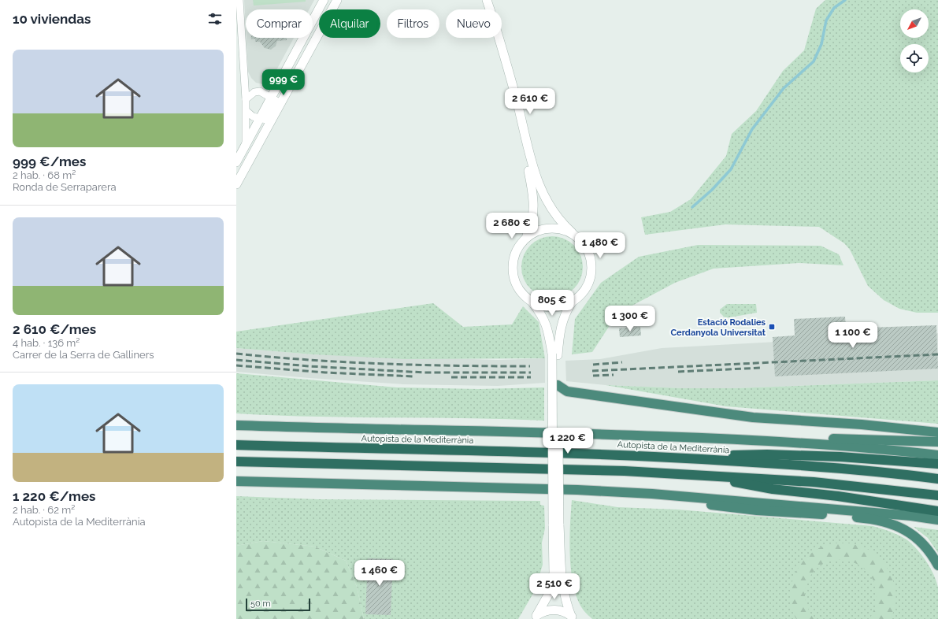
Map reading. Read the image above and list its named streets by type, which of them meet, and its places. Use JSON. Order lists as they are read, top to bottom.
{
  "streets": {
    "highway": ["Autopista de la Mediterrània"]
  },
  "places": {
    "transit": ["Estació Rodalies Cerdanyola Universitat"]
  },
  "scale_bar": "50 m",
  "north": "bottom left",
  "page": {
    "heading": "10 viviendas",
    "chip": [
      "Comprar",
      "Alquilar",
      "Filtros",
      "Nuevo"
    ],
    "list": [
      {
        "name": "999 €/mes",
        "note": "2 hab. · 68 m² · Ronda de Serraparera"
      },
      {
        "name": "2 610 €/mes",
        "note": "4 hab. · 136 m² · Carrer de la Serra de Galliners"
      },
      {
        "name": "1 220 €/mes",
        "note": "2 hab. · 62 m² · Autopista de la Mediterrània"
      }
    ],
    "price": [
      "999 €",
      "2 610 €",
      "2 680 €",
      "1 480 €",
      "805 €",
      "1 300 €",
      "1 100 €",
      "1 220 €",
      "1 460 €",
      "2 510 €"
    ],
    "scale": "50 m"
  }
}
